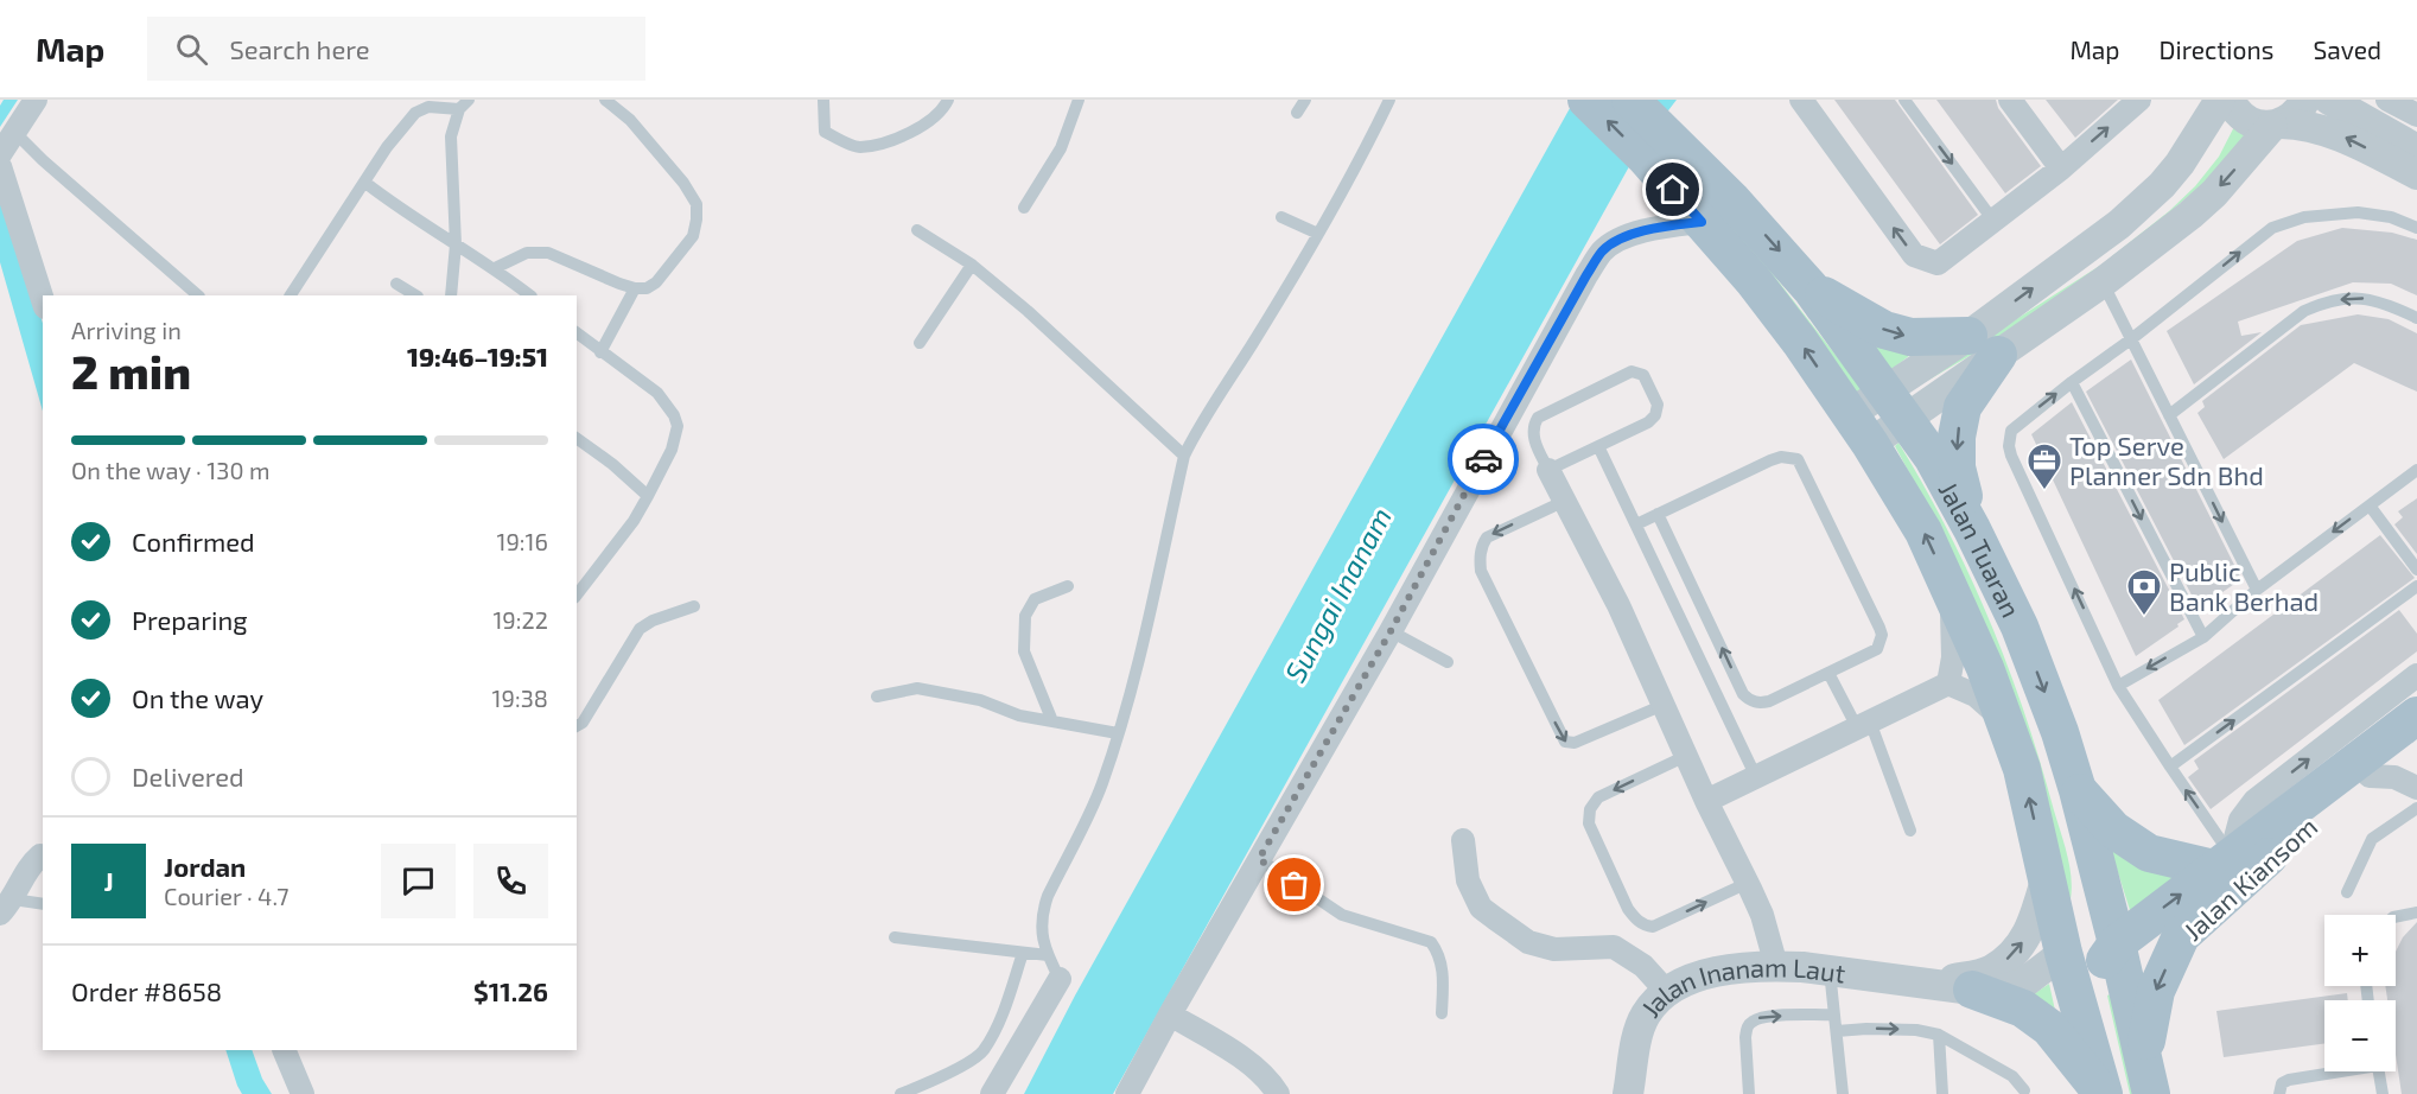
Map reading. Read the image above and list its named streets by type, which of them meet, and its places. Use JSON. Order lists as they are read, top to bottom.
{
  "streets": {
    "main road": ["Jalan Tuaran", "Jalan Kiansom"],
    "street": ["Jalan Inanam Laut"]
  },
  "crossings": [
    ["Jalan Tuaran", "Jalan Kiansom"],
    ["Jalan Tuaran", "Jalan Inanam Laut"]
  ],
  "water": ["Sungai Inanam"],
  "places": {
    "office": ["Top Serve Planner Sdn Bhd"],
    "bank": ["Public Bank Berhad"]
  },
  "page": {
    "header": "Map",
    "search": "Search here",
    "nav": ["Map", "Directions", "Saved"],
    "heading": ["2 min", "Arriving in", "19:46–19:51"],
    "panel": [
      "Jordan",
      "Courier · 4.7",
      "Order #8658",
      "$11.26"
    ],
    "bar": "On the way · 130 m",
    "list": [
      ["Confirmed", "19:16"],
      ["Preparing", "19:22"],
      ["On the way", "19:38"],
      "Delivered"
    ],
    "round": "J",
    "map_buttons": ["+", "−"]
  }
}
